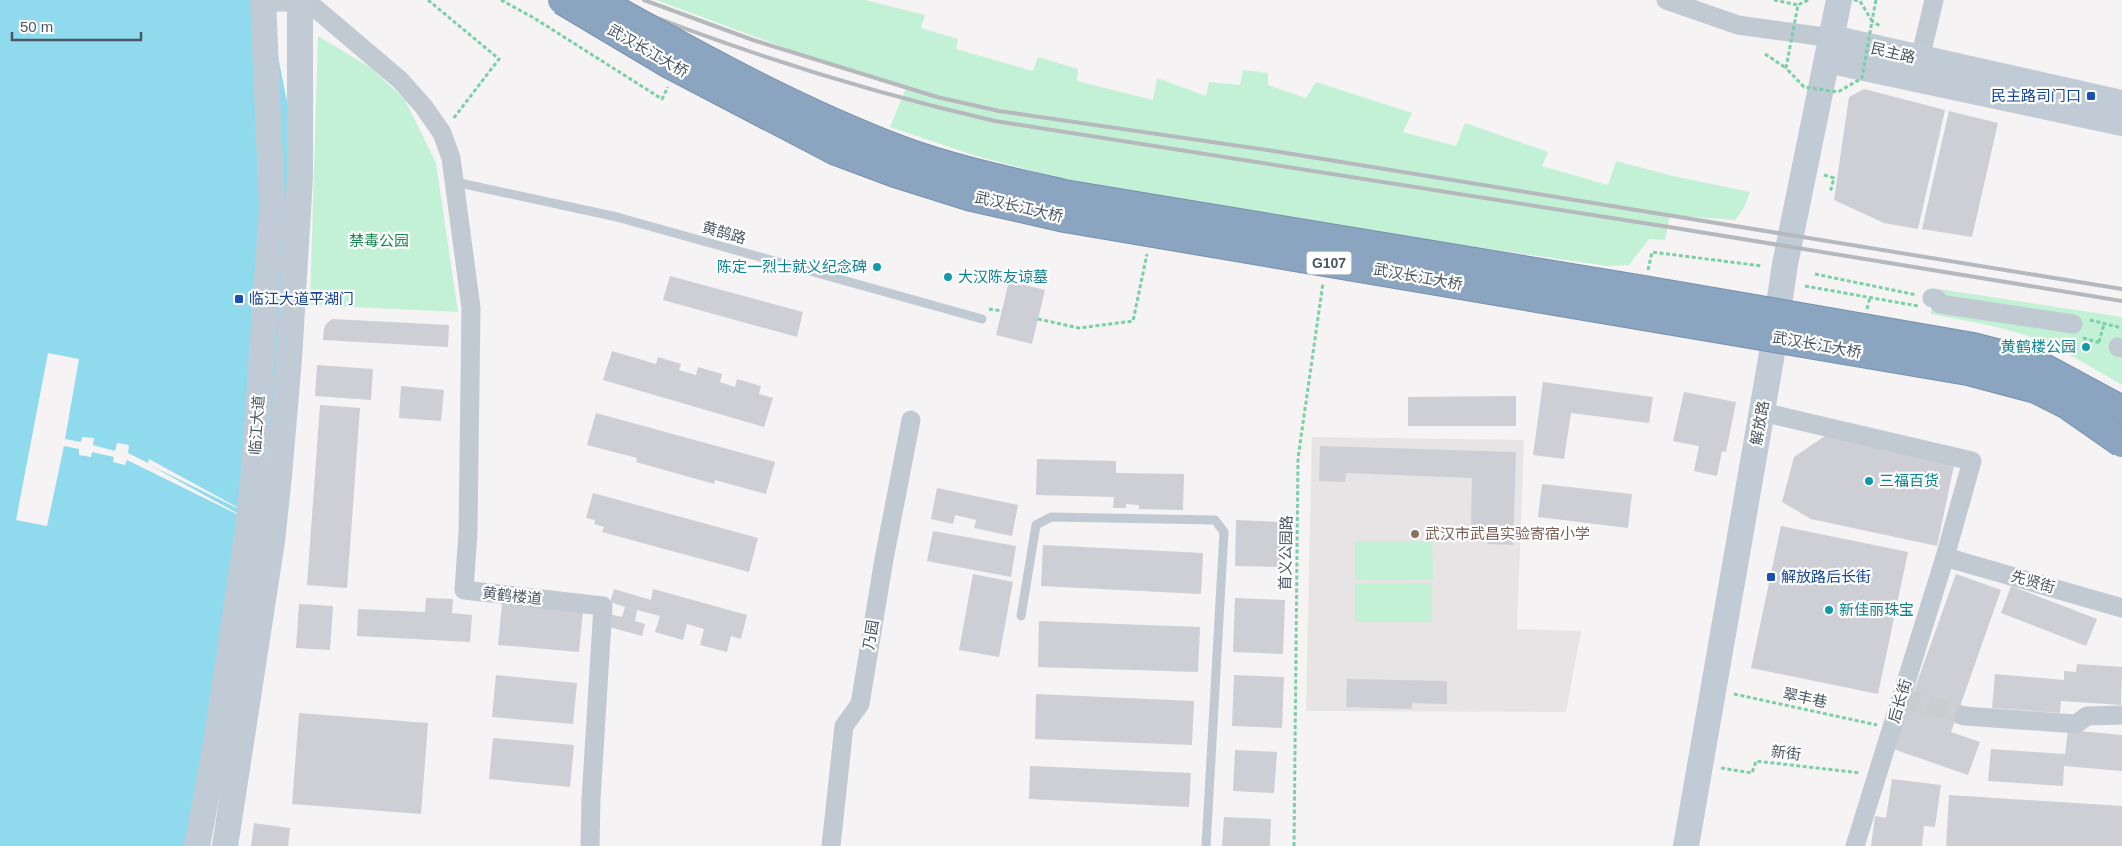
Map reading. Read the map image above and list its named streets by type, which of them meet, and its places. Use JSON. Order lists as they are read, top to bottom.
{
  "streets": {
    "highway": ["武汉长江大桥", "G107"],
    "main road": ["民主路", "解放路", "临江大道"],
    "street": [
      "先贤街",
      "黄鹤楼道",
      "乃园",
      "后长街"
    ],
    "lane": ["黄鹄路"],
    "path": ["首义公园路", "翠丰巷", "新街"]
  },
  "crossings": [
    ["武汉长江大桥", "首义公园路"],
    ["民主路", "解放路"],
    ["黄鹄路", "黄鹤楼道"],
    ["解放路", "翠丰巷"],
    ["解放路", "后长街"],
    ["解放路", "新街"],
    ["先贤街", "后长街"],
    ["翠丰巷", "后长街"],
    ["后长街", "新街"]
  ],
  "parks": ["禁毒公园"],
  "places": {
    "transit": ["民主路司门口", "临江大道平湖门", "解放路后长街"],
    "other": [
      "陈定一烈士就义纪念碑",
      "大汉陈友谅墓",
      "黄鹤楼公园",
      "三福百货",
      "武汉市武昌实验寄宿小学",
      "新佳丽珠宝"
    ]
  },
  "scale_bar": "50 m"
}
